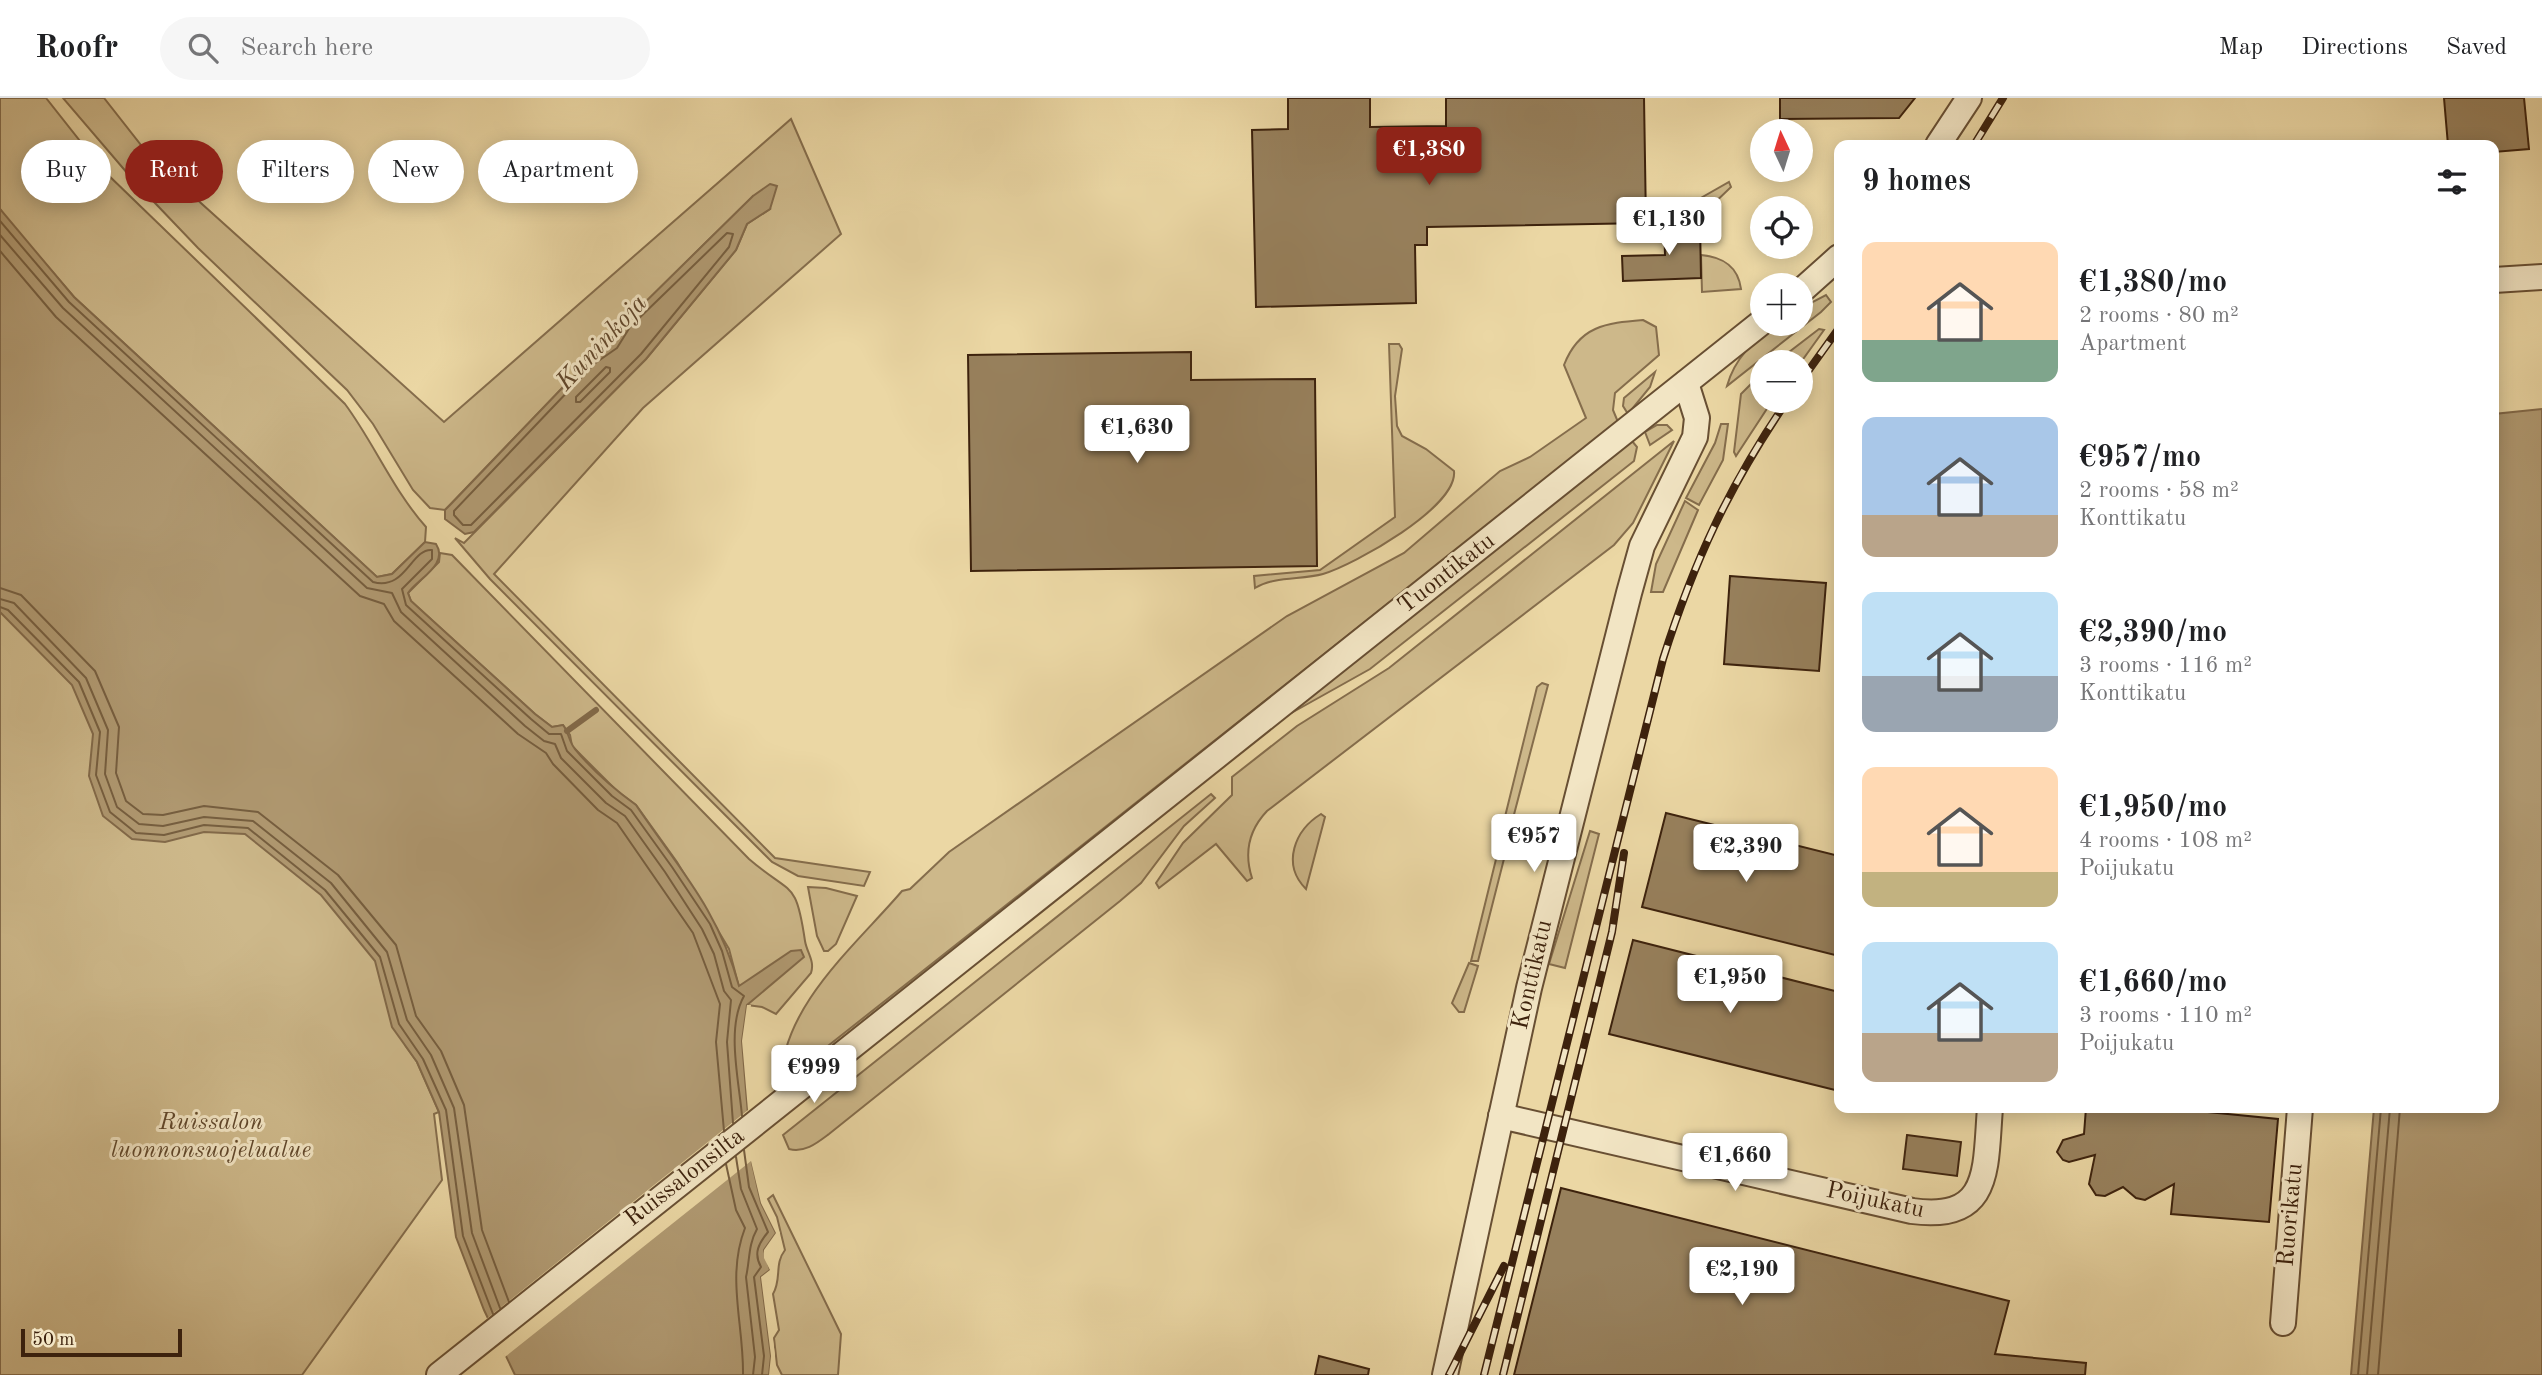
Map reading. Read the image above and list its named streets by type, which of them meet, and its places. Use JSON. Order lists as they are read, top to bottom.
{
  "streets": {
    "street": [
      "Tuontikatu",
      "Konttikatu",
      "Ruissalonsilta",
      "Poijukatu",
      "Ruorikatu"
    ]
  },
  "crossings": [
    ["Tuontikatu", "Konttikatu"],
    ["Tuontikatu", "Ruissalonsilta"],
    ["Konttikatu", "Poijukatu"]
  ],
  "water": ["Kuninkoja"],
  "parks": ["Ruissalon luonnonsuojelualue"],
  "scale_bar": "50 m",
  "north": "top",
  "page": {
    "header": "Roofr",
    "search": "Search here",
    "nav": ["Map", "Directions", "Saved"],
    "map_buttons": ["+", "−"],
    "price": [
      "€1,380",
      "€1,130",
      "€1,630",
      "€957",
      "€2,390",
      "€1,950",
      "€999",
      "€1,660",
      "€2,190"
    ],
    "chip": [
      "Buy",
      "Rent",
      "Filters",
      "New",
      "Apartment"
    ],
    "heading": "9 homes",
    "list": [
      {
        "name": "€1,380/mo",
        "note": "2 rooms · 80 m² · Apartment"
      },
      {
        "name": "€957/mo",
        "note": "2 rooms · 58 m² · Konttikatu"
      },
      {
        "name": "€2,390/mo",
        "note": "3 rooms · 116 m² · Konttikatu"
      },
      {
        "name": "€1,950/mo",
        "note": "4 rooms · 108 m² · Poijukatu"
      },
      {
        "name": "€1,660/mo",
        "note": "3 rooms · 110 m² · Poijukatu"
      }
    ],
    "scale": "50 m"
  }
}
